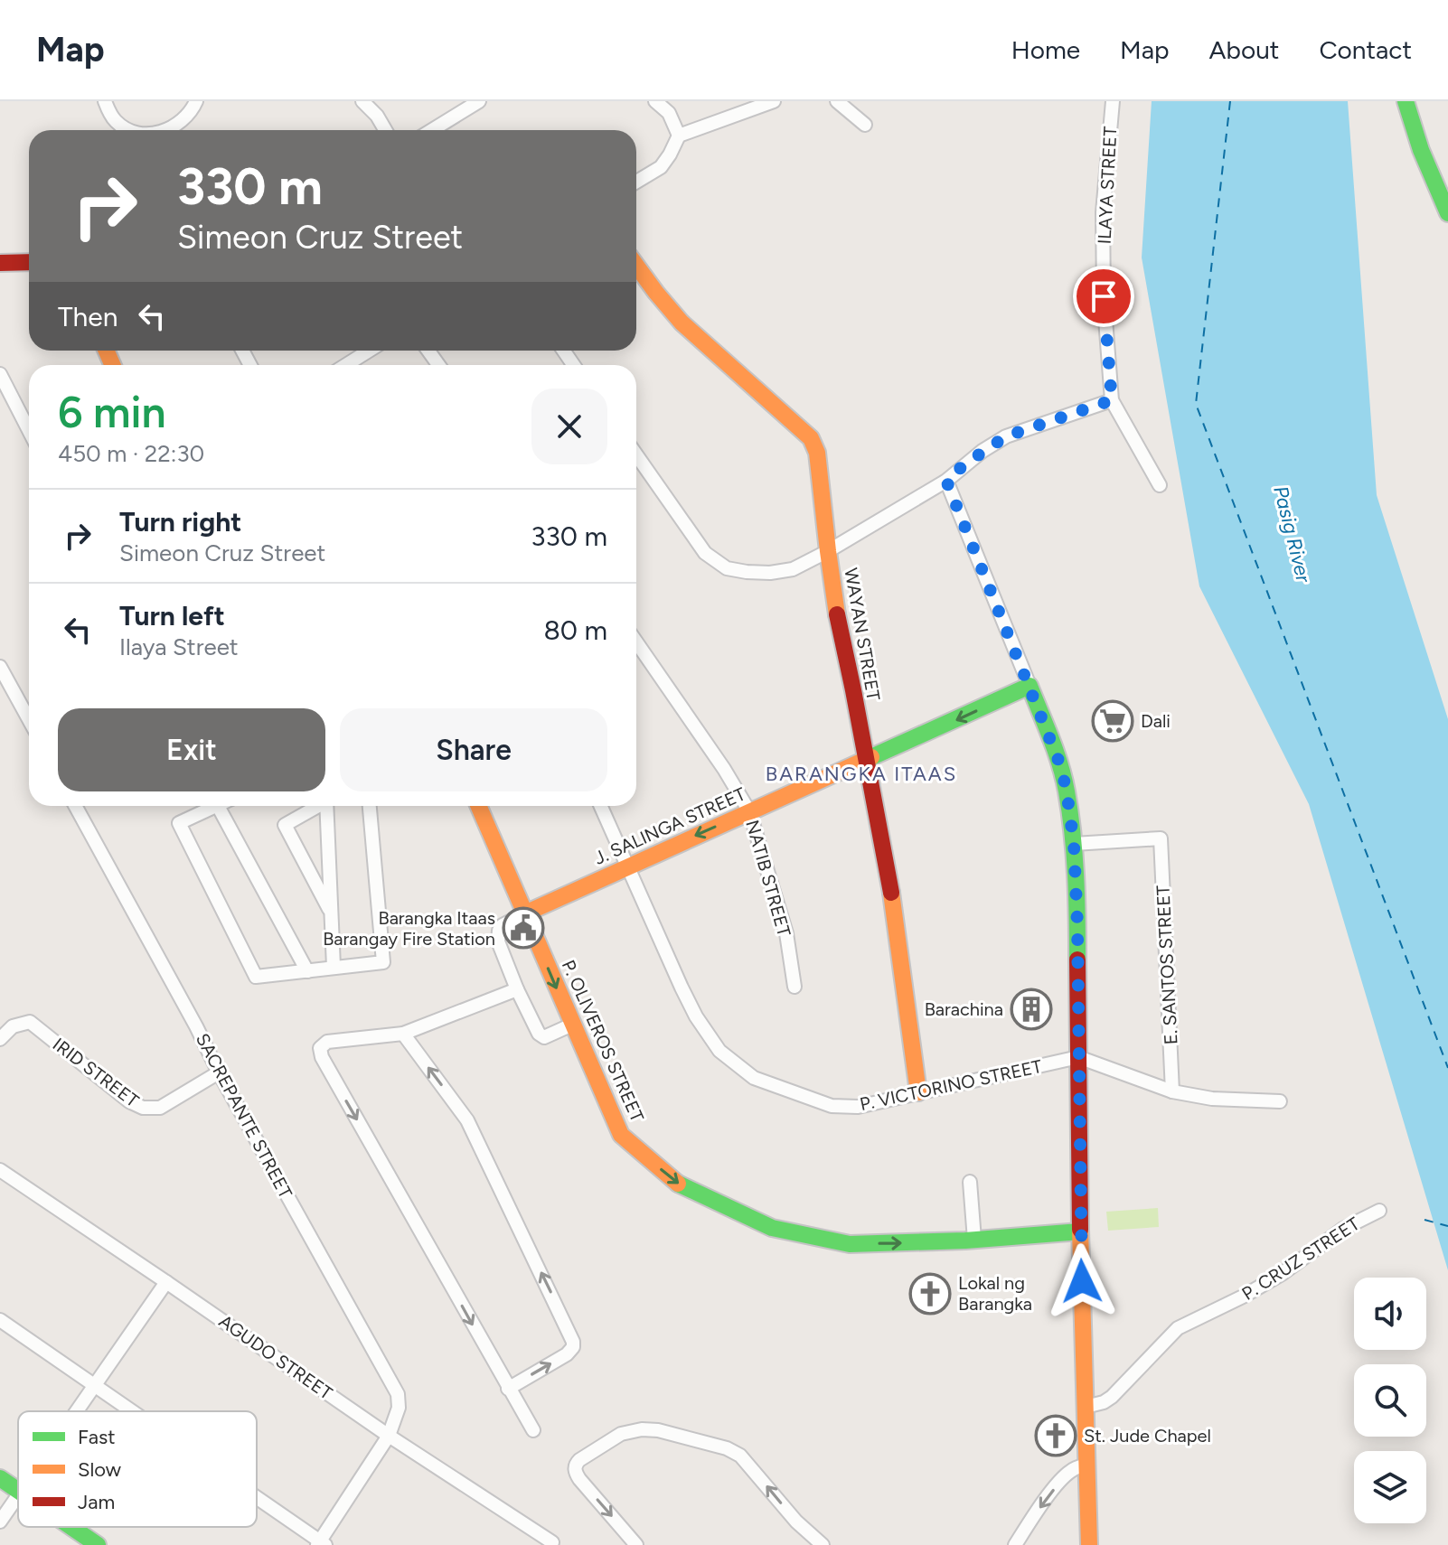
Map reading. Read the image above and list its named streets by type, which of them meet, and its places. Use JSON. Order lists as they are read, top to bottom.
{
  "streets": {
    "street": [
      "ILAYA STREET",
      "WAYAN STREET",
      "J. SALINGA STREET",
      "NATIB STREET",
      "E. SANTOS STREET",
      "P. OLIVEROS STREET",
      "IRID STREET",
      "P. VICTORINO STREET",
      "SACREPANTE STREET",
      "P. CRUZ STREET",
      "AGUDO STREET"
    ]
  },
  "crossings": [
    ["WAYAN STREET", "J. SALINGA STREET"],
    ["WAYAN STREET", "P. VICTORINO STREET"],
    ["J. SALINGA STREET", "NATIB STREET"],
    ["J. SALINGA STREET", "P. OLIVEROS STREET"],
    ["J. SALINGA STREET", "P. VICTORINO STREET"],
    ["IRID STREET", "SACREPANTE STREET"],
    ["SACREPANTE STREET", "AGUDO STREET"]
  ],
  "one_way": ["J. SALINGA STREET", "P. OLIVEROS STREET"],
  "districts": ["BARANGKA ITAAS"],
  "water": ["Pasig River"],
  "places": {
    "supermarket": ["Dali"],
    "public building": ["Barangka Itaas Barangay Fire Station"],
    "building": ["Barachina"],
    "church": ["Lokal ng Barangka", "St. Jude Chapel"]
  },
  "legend": ["Fast", "Slow", "Jam"],
  "page": {
    "header": "Map",
    "nav": [
      "Home",
      "Map",
      "About",
      "Contact"
    ],
    "turn": ["330 m", "Simeon Cruz Street"],
    "then": "Then",
    "heading": ["6 min", "450 m · 22:30"],
    "list": [
      {
        "name": "Turn right",
        "note": "Simeon Cruz Street",
        "value": "330 m"
      },
      {
        "name": "Turn left",
        "note": "Ilaya Street",
        "value": "80 m"
      }
    ],
    "buttons": ["Exit", "Share"]
  }
}
